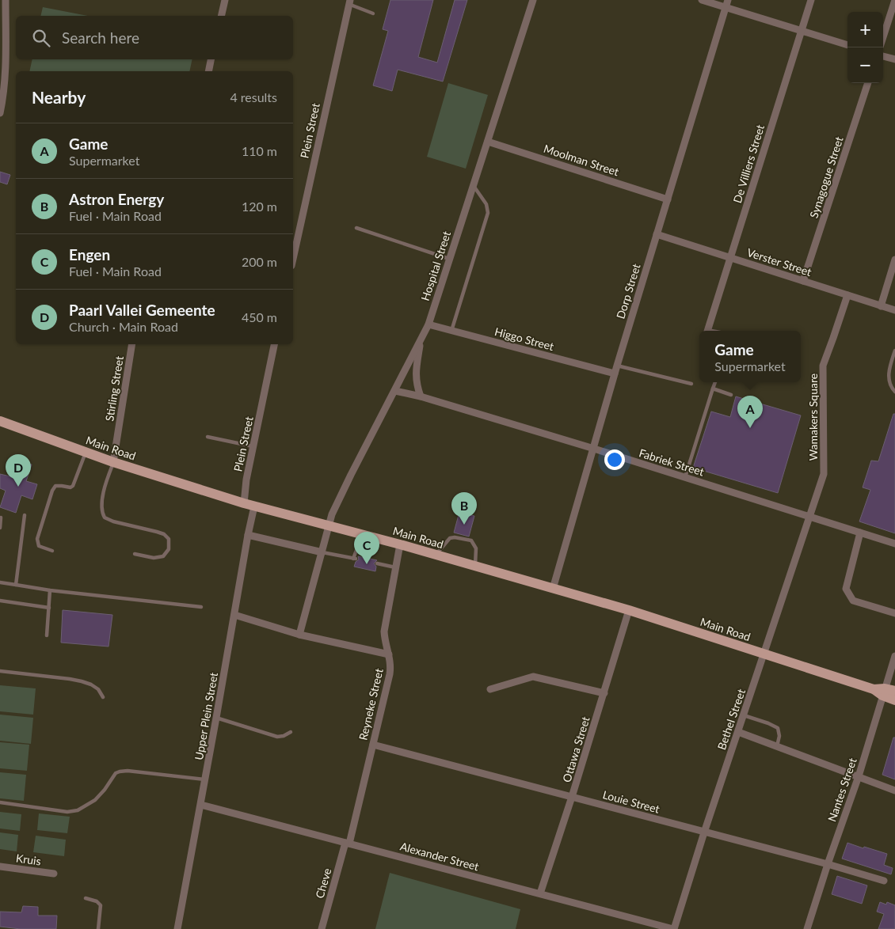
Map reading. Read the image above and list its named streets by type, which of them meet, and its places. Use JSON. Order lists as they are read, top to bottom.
{
  "streets": {
    "main road": ["Main Road"],
    "street": [
      "Plein Street",
      "Moolman Street",
      "De Villiers Street",
      "Synagogue Street",
      "Verster Street",
      "Hospital Street",
      "Dorp Street",
      "Higgo Street",
      "Stirling Street",
      "Wamakers Square",
      "Fabriek Street",
      "Reyneke Street",
      "Upper Plein Street",
      "Bethel Street",
      "Ottawa Street",
      "Nantes Street",
      "Louie Street",
      "Alexander Street",
      "Kruis",
      "Cheve"
    ]
  },
  "crossings": [
    ["Plein Street", "Main Road"],
    ["Moolman Street", "Hospital Street"],
    ["Moolman Street", "Dorp Street"],
    ["De Villiers Street", "Verster Street"],
    ["Synagogue Street", "Verster Street"],
    ["Verster Street", "Dorp Street"],
    ["Verster Street", "Wamakers Square"],
    ["Hospital Street", "Higgo Street"],
    ["Hospital Street", "Main Road"],
    ["Hospital Street", "Fabriek Street"],
    ["Dorp Street", "Higgo Street"],
    ["Dorp Street", "Main Road"],
    ["Dorp Street", "Fabriek Street"],
    ["Stirling Street", "Main Road"],
    ["Wamakers Square", "Fabriek Street"],
    ["Wamakers Square", "Bethel Street"],
    ["Main Road", "Reyneke Street"],
    ["Main Road", "Upper Plein Street"],
    ["Main Road", "Bethel Street"],
    ["Main Road", "Ottawa Street"],
    ["Main Road", "Nantes Street"],
    ["Fabriek Street", "Bethel Street"],
    ["Reyneke Street", "Louie Street"],
    ["Reyneke Street", "Alexander Street"],
    ["Reyneke Street", "Cheve"],
    ["Upper Plein Street", "Alexander Street"],
    ["Bethel Street", "Louie Street"],
    ["Bethel Street", "Alexander Street"],
    ["Ottawa Street", "Louie Street"],
    ["Ottawa Street", "Alexander Street"],
    ["Nantes Street", "Louie Street"],
    ["Alexander Street", "Cheve"]
  ],
  "page": {
    "map_buttons": ["+", "−"],
    "search": "Search here",
    "heading": ["Nearby", "4 results"],
    "list": [
      {
        "mark": "A",
        "name": "Game",
        "note": "Supermarket",
        "value": "110 m"
      },
      {
        "mark": "B",
        "name": "Astron Energy",
        "note": "Fuel · Main Road",
        "value": "120 m"
      },
      {
        "mark": "C",
        "name": "Engen",
        "note": "Fuel · Main Road",
        "value": "200 m"
      },
      {
        "mark": "D",
        "name": "Paarl Vallei Gemeente",
        "note": "Church · Main Road",
        "value": "450 m"
      }
    ],
    "popup": ["Game", "Supermarket"],
    "pins": [
      "A",
      "D",
      "B",
      "C"
    ]
  }
}
